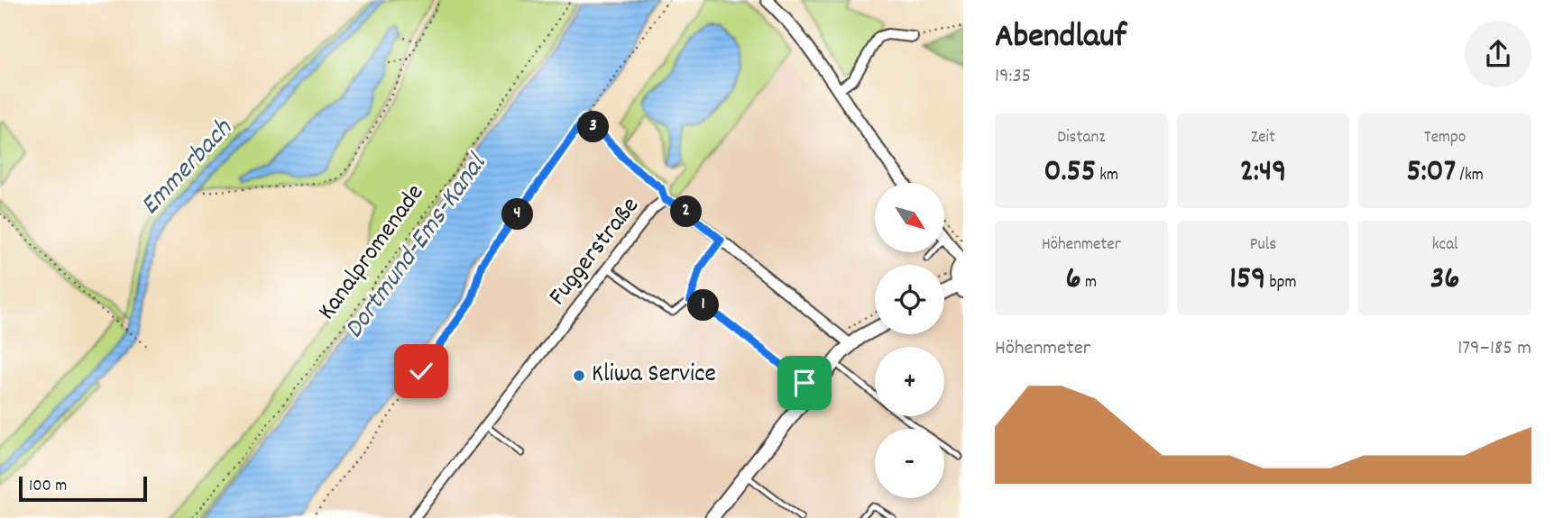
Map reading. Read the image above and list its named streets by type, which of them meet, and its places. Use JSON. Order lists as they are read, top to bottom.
{
  "streets": {
    "street": ["Fuggerstraße"],
    "path": ["Kanalpromenade"]
  },
  "water": ["Emmerbach", "Dortmund-Ems-Kanal"],
  "places": ["Kliwa Service"],
  "scale_bar": "100 m",
  "north": "bottom right",
  "page": {
    "heading": ["Abendlauf", "19:35"],
    "stats": [
      ["Distanz", "0.55 km"],
      ["Zeit", "2:49"],
      ["Tempo", "5:07 /km"],
      ["Höhenmeter", "6 m"],
      ["Puls", "159 bpm"],
      ["kcal", "36"]
    ],
    "pins": [
      "3",
      "2",
      "4",
      "1"
    ],
    "map_buttons": ["+", "−"],
    "chart": ["Höhenmeter", "179–185 m"],
    "scale": "100 m"
  }
}
